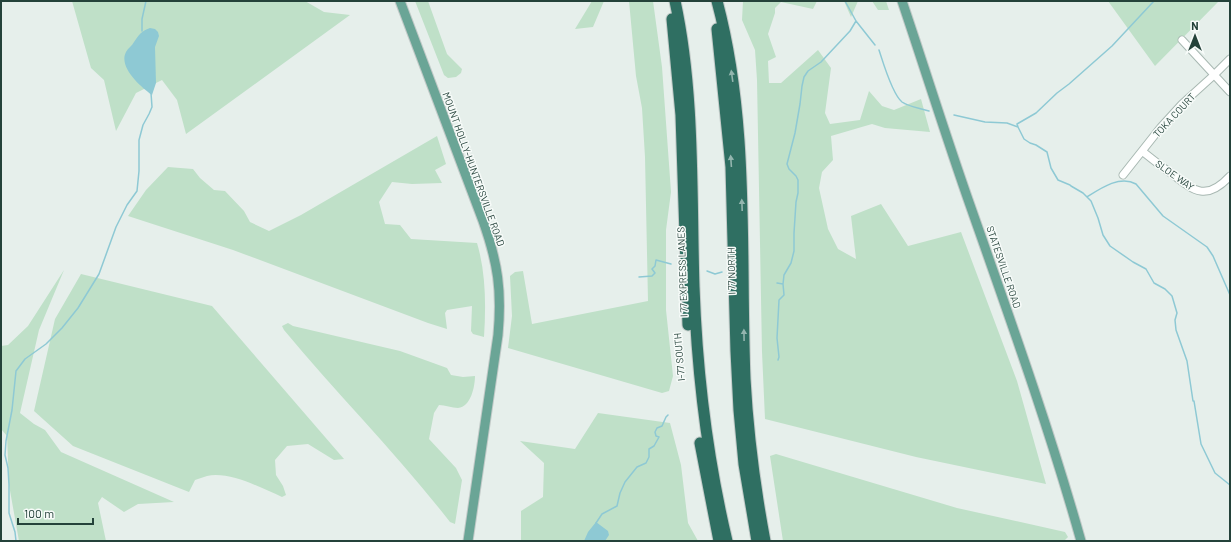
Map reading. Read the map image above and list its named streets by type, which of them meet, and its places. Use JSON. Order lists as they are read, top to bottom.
{
  "streets": {
    "highway": ["I 77 NORTH", "I 77 EXPRESS LANES", "I-77 SOUTH"],
    "main road": ["MOUNT HOLLY-HUNTERSVILLE ROAD", "STATESVILLE ROAD"],
    "street": ["TOKA COURT", "SLOE WAY"]
  },
  "crossings": [
    ["TOKA COURT", "SLOE WAY"]
  ],
  "scale_bar": "100 m",
  "north": "top"
}
